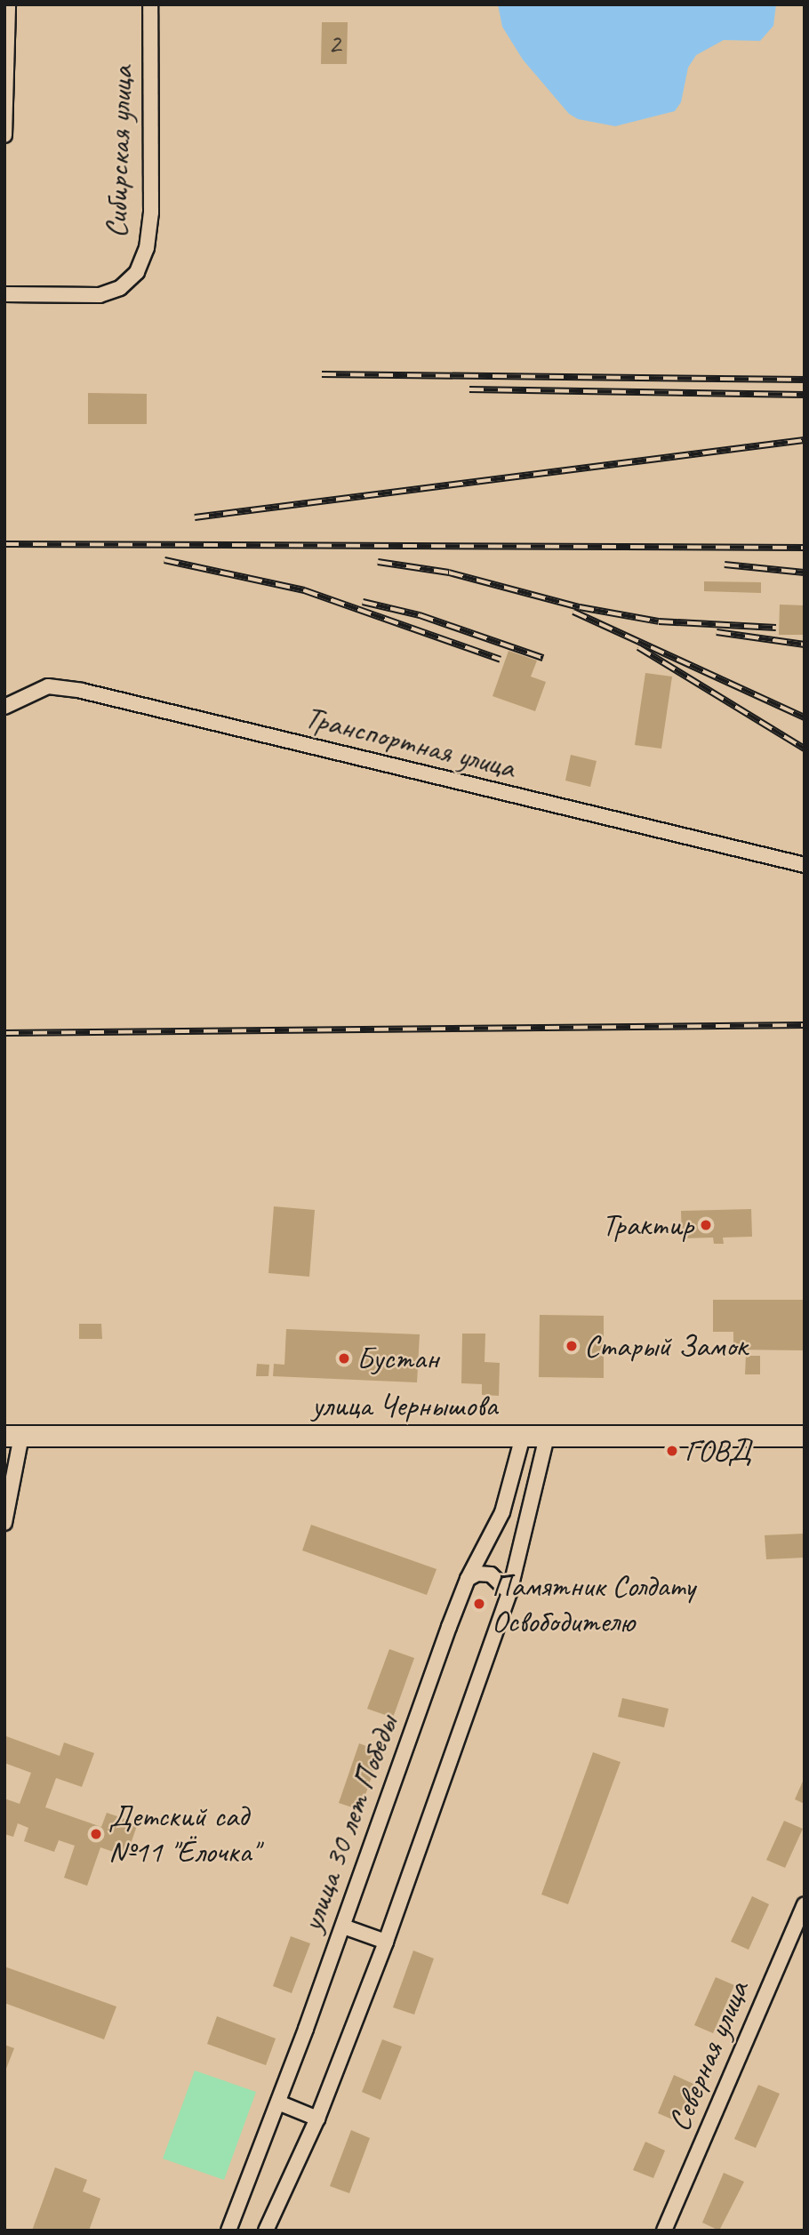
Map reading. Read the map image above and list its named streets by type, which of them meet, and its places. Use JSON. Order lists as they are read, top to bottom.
{
  "streets": {
    "main road": ["улица Чернышова"],
    "street": [
      "Сибирская улица",
      "Транспортная улица",
      "улица 30 лет Победы",
      "Северная улица"
    ]
  },
  "crossings": [
    ["улица Чернышова", "улица 30 лет Победы"]
  ],
  "places": [
    "Трактир",
    "Старый Замок",
    "Бустан",
    "ГОВД",
    "Памятник Солдату Освободителю",
    "Детский сад №11 \"Ёлочка\""
  ],
  "house_numbers": ["2"]
}
